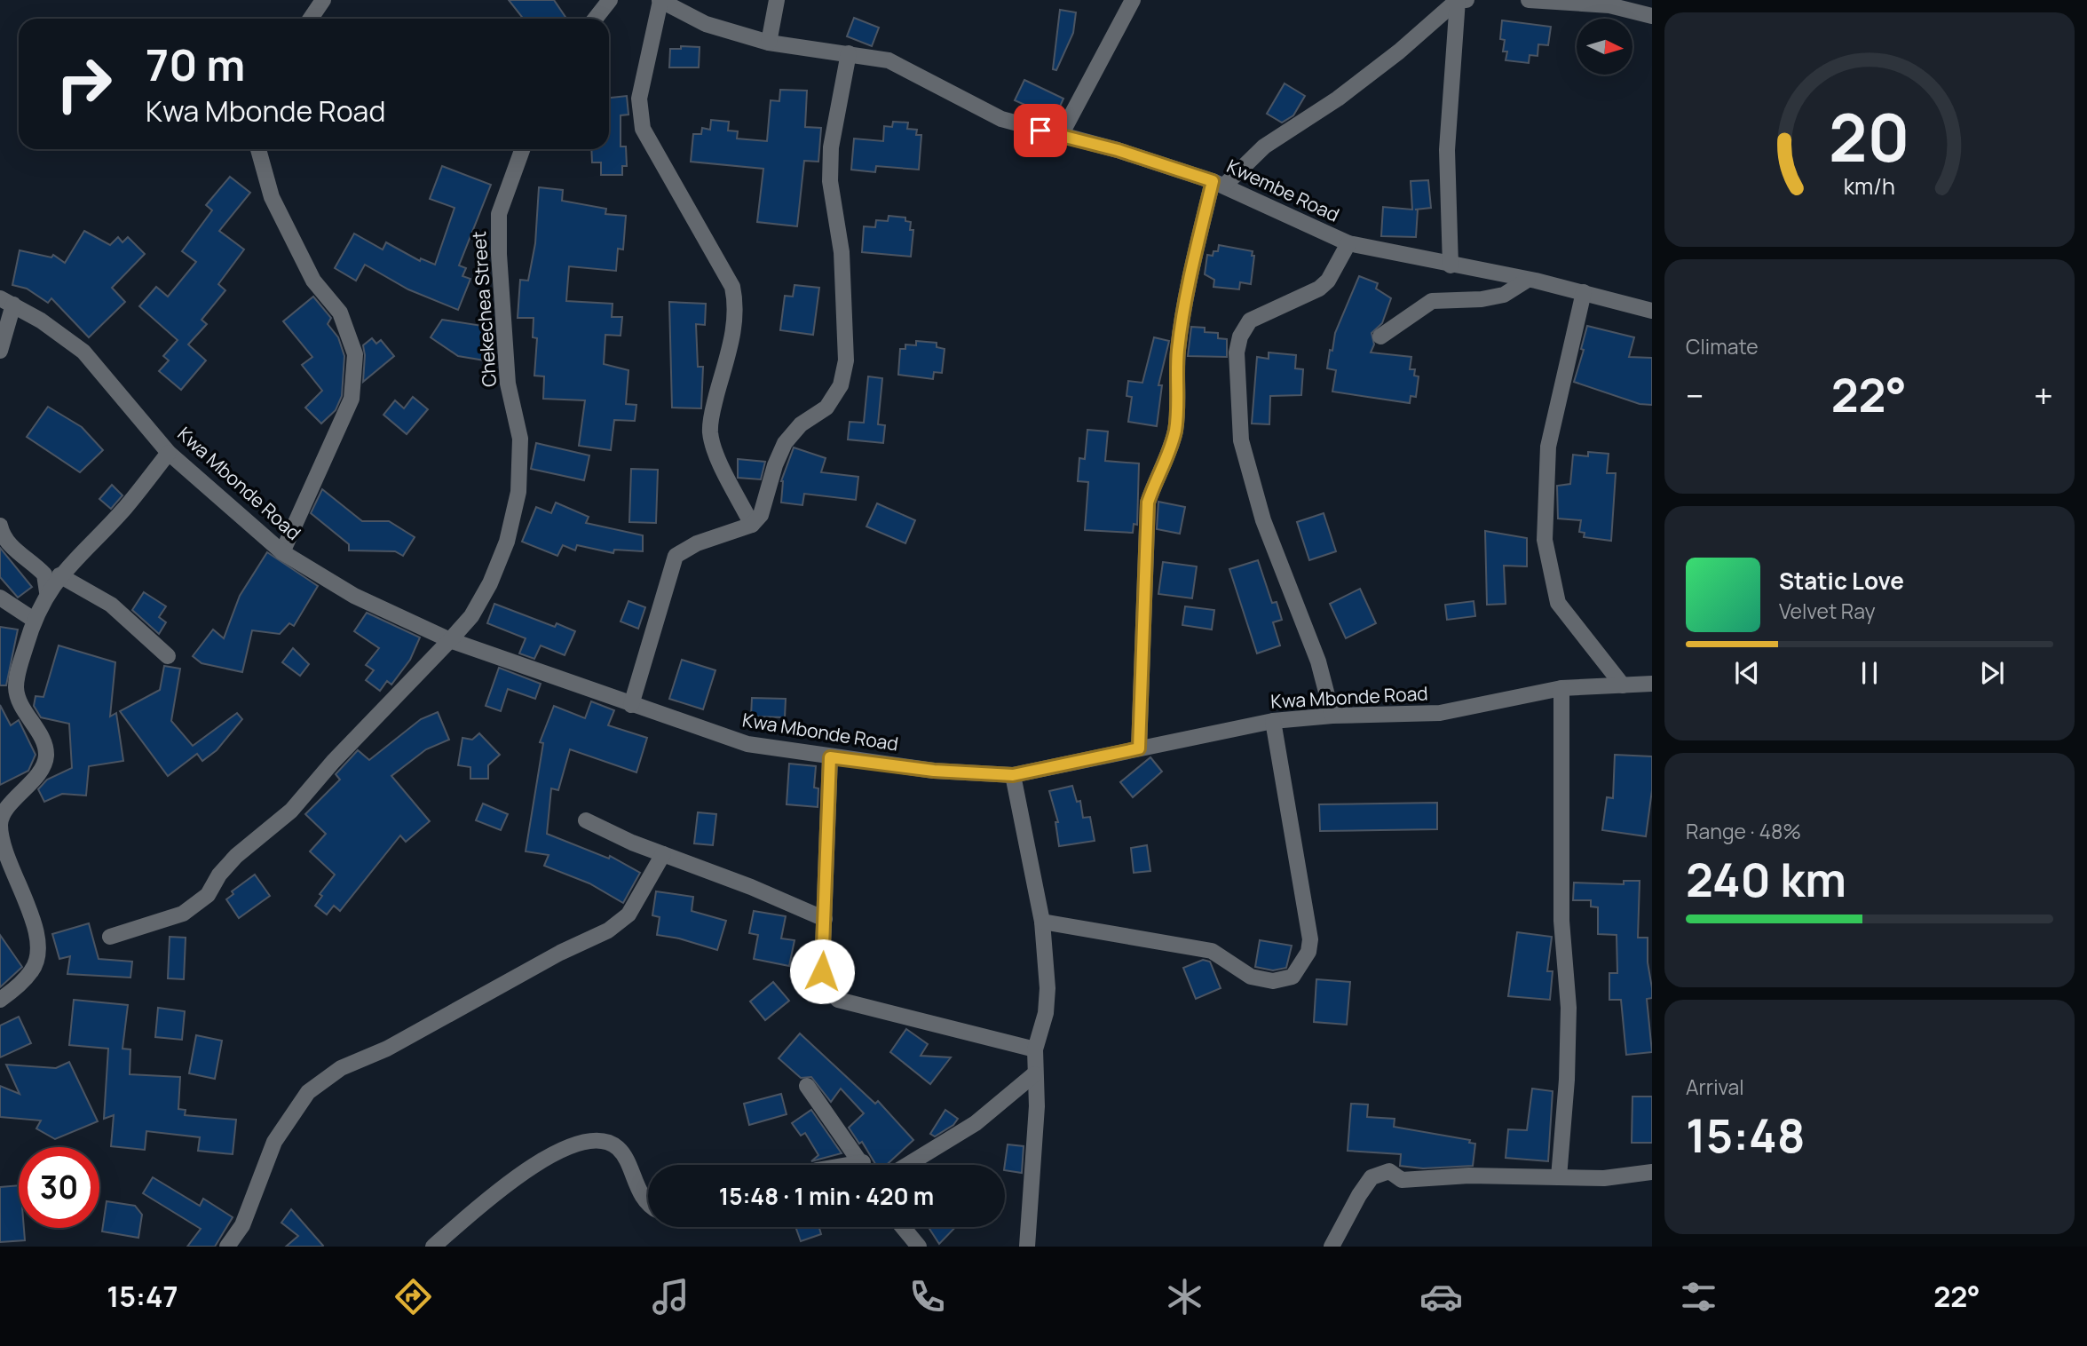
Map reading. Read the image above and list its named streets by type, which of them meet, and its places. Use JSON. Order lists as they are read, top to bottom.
{
  "streets": {
    "street": ["Kwembe Road", "Chekechea Street", "Kwa Mbonde Road"]
  },
  "crossings": [
    ["Chekechea Street", "Kwa Mbonde Road"]
  ],
  "north": "right",
  "page": {
    "turn": ["70 m", "Kwa Mbonde Road"],
    "tile": [
      "Climate",
      ["Range · 48%", "240 km"],
      ["Arrival", "15:48"]
    ],
    "heat": ["−", "22°", "+"],
    "song": ["Static Love", "Velvet Ray"],
    "limit": "30",
    "trip": "15:48 · 1 min · 420 m",
    "tabs": ["15:47", "22°"],
    "gauge": ["20", "km/h"]
  }
}
